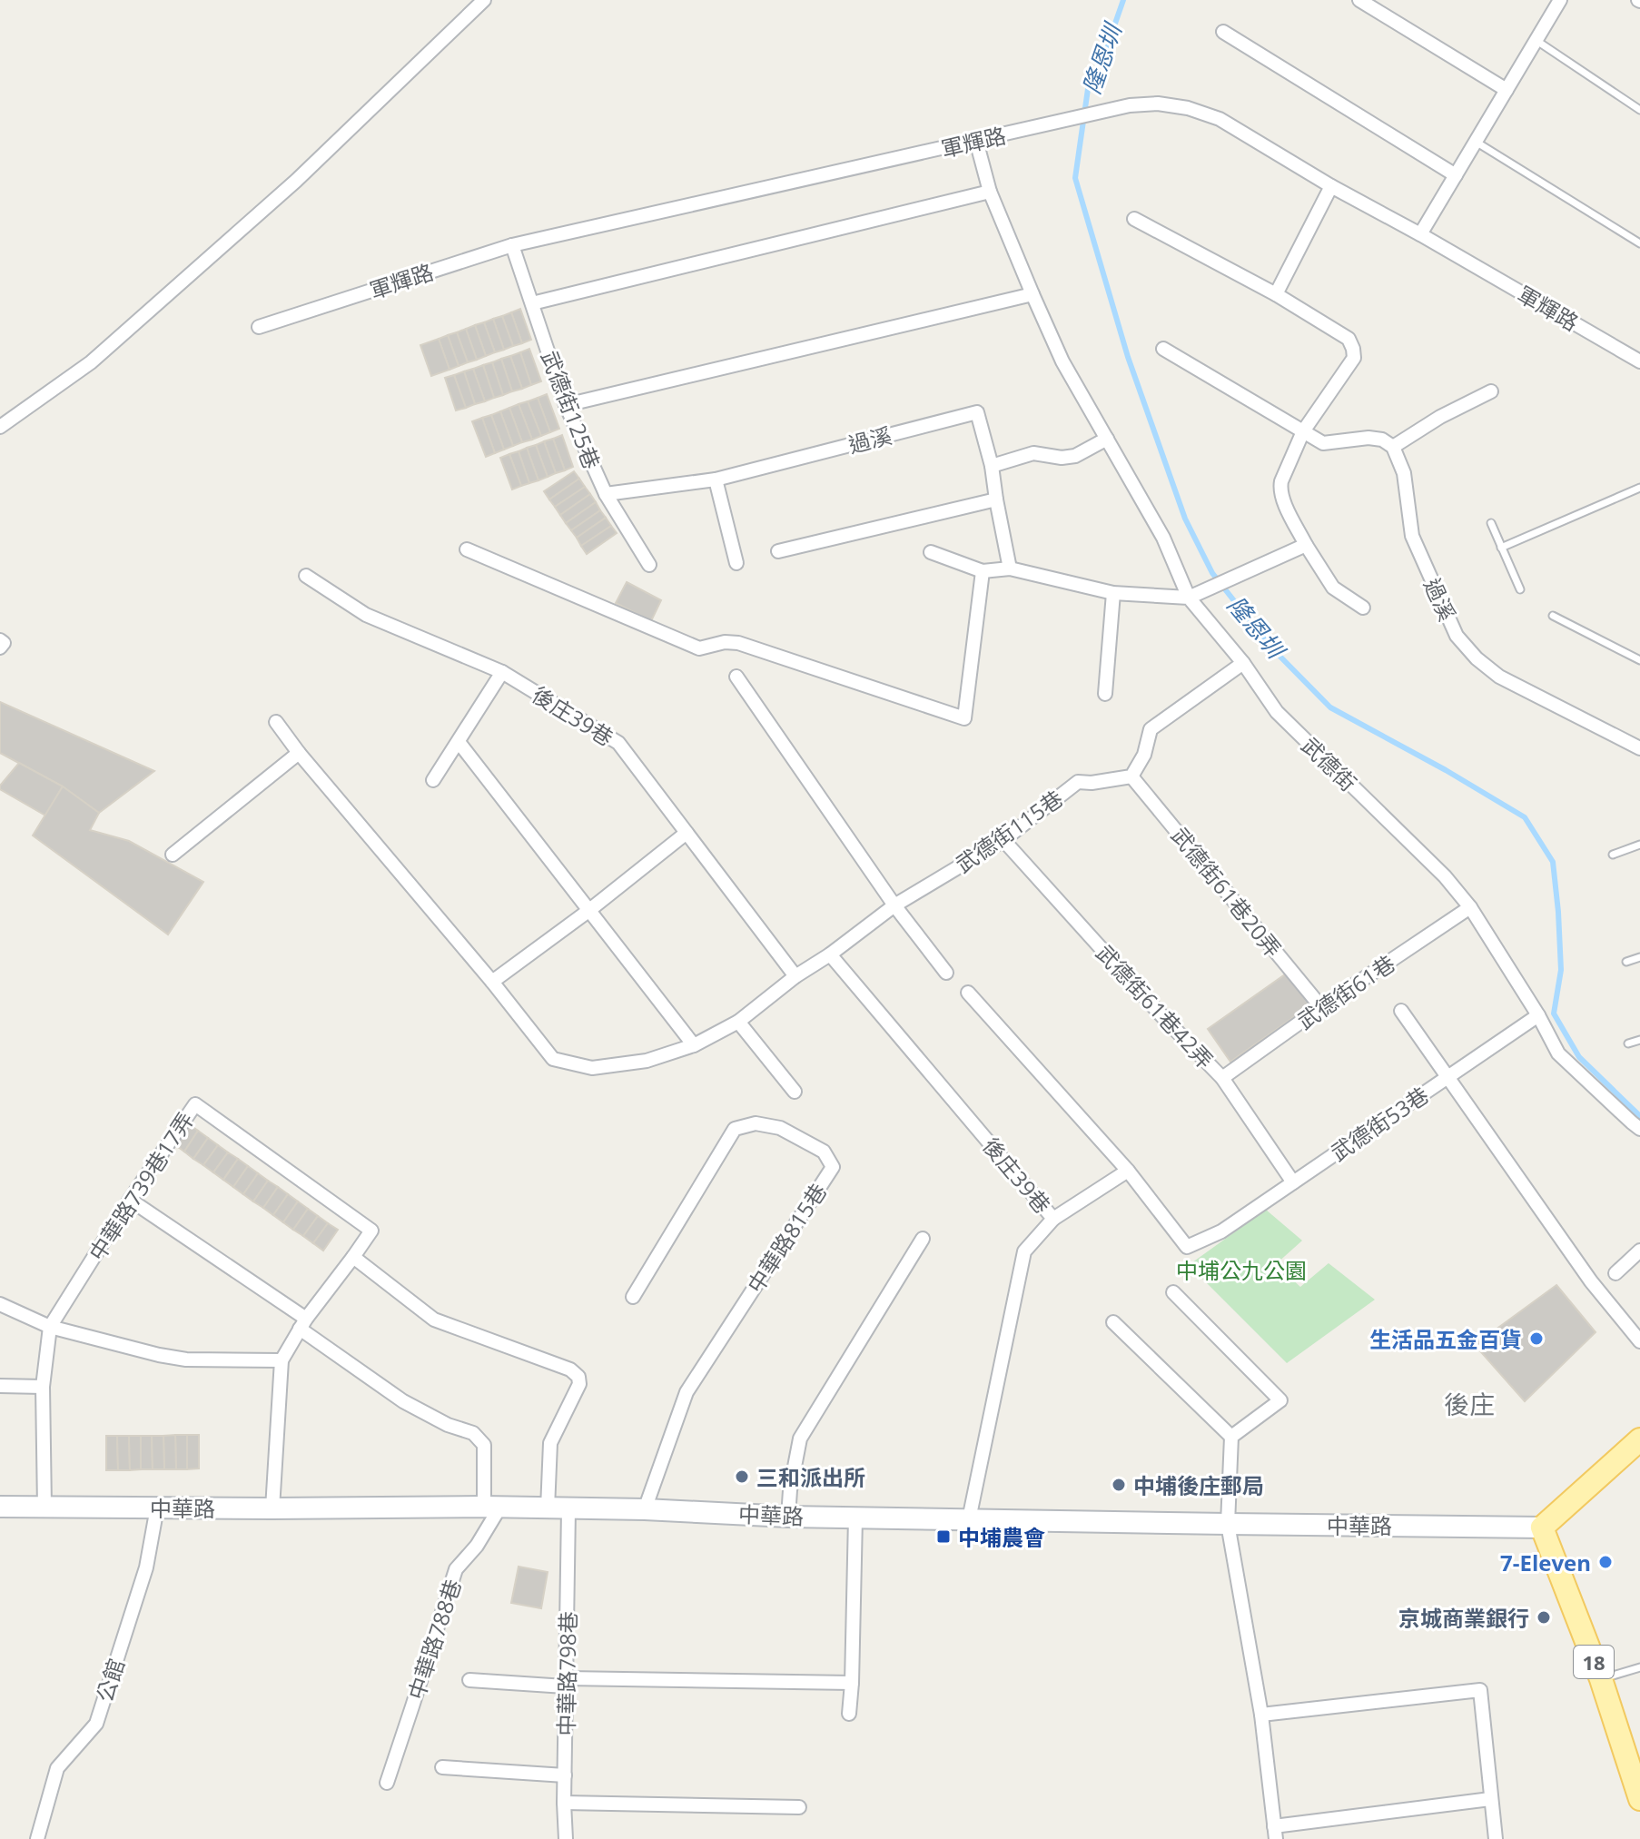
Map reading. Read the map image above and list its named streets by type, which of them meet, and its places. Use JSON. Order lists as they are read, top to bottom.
{
  "streets": {
    "main road": ["中華路", "18"],
    "street": [
      "軍輝路",
      "武德街125巷",
      "過溪",
      "後庄39巷",
      "武德街",
      "武德街115巷",
      "武德街61巷20弄",
      "武德街61巷",
      "武德街61巷42弄",
      "武德街53巷",
      "中華路739巷17弄",
      "中華路815巷",
      "中華路788巷",
      "中華路798巷",
      "公館"
    ]
  },
  "crossings": [
    ["軍輝路", "武德街125巷"],
    ["軍輝路", "武德街"],
    ["武德街125巷", "過溪"],
    ["後庄39巷", "武德街115巷"],
    ["後庄39巷", "中華路"],
    ["武德街", "武德街61巷"],
    ["武德街", "武德街53巷"],
    ["武德街115巷", "武德街61巷20弄"],
    ["武德街115巷", "武德街61巷42弄"],
    ["武德街61巷20弄", "武德街61巷"],
    ["武德街61巷", "武德街61巷42弄"],
    ["武德街61巷42弄", "武德街53巷"],
    ["中華路739巷17弄", "中華路"],
    ["中華路815巷", "中華路"],
    ["中華路", "中華路788巷"],
    ["中華路", "18"],
    ["中華路", "中華路798巷"],
    ["中華路", "公館"]
  ],
  "districts": ["後庄"],
  "water": ["隆恩圳"],
  "parks": ["中埔公九公園"],
  "places": {
    "other": [
      "生活品五金百貨",
      "三和派出所",
      "中埔後庄郵局",
      "7-Eleven",
      "京城商業銀行"
    ],
    "transit": ["中埔農會"]
  }
}
